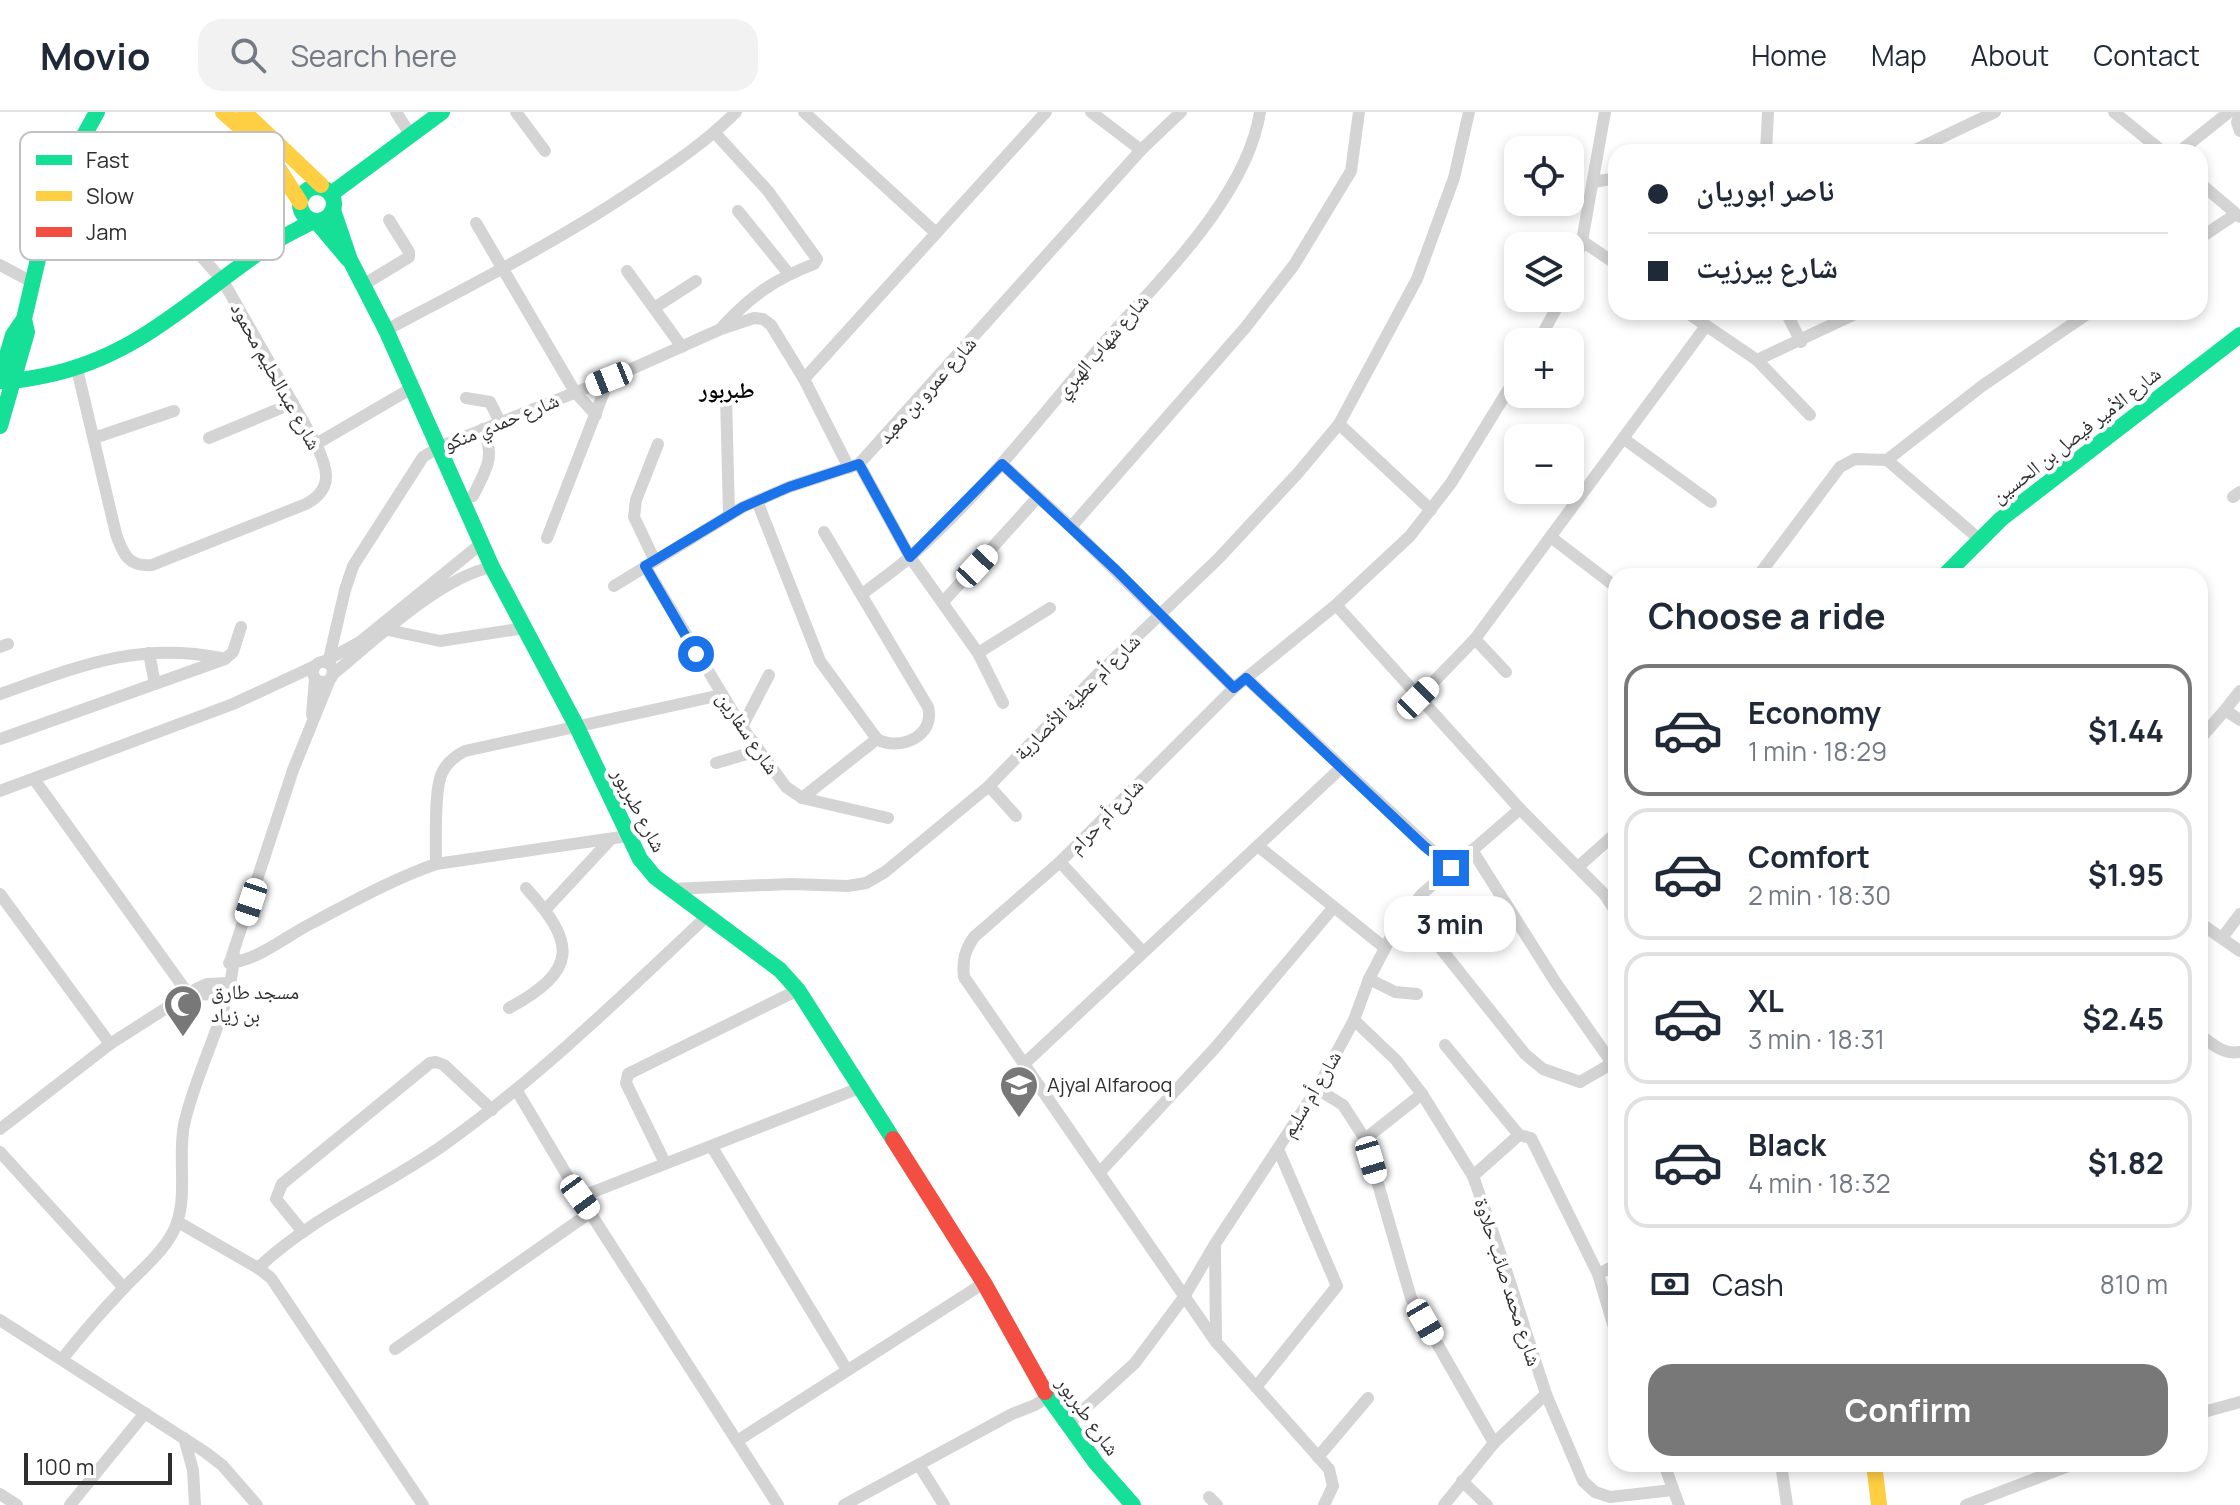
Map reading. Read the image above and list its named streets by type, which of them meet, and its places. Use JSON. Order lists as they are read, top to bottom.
{
  "streets": {
    "street": [
      "شارع شهاب الهبري",
      "شارع عبدالحليم محمود",
      "شارع عمرو بن معبد",
      "شارع حمدي منكو",
      "شارع الأمير فيصل بن الحسين",
      "شارع أم عطية الأنصارية",
      "شارع سفارين",
      "شارع طبربور",
      "شارع أم حرام",
      "شارع أم سليم",
      "شارع محمد صائب حلاوة"
    ]
  },
  "crossings": [
    ["شارع شهاب الهبري", "شارع حمدي منكو"],
    ["شارع عمرو بن معبد", "شارع حمدي منكو"],
    ["شارع عمرو بن معبد", "شارع سفارين"],
    ["شارع حمدي منكو", "شارع طبربور"],
    ["شارع أم عطية الأنصارية", "شارع طبربور"],
    ["شارع طبربور", "شارع أم سليم"],
    ["شارع أم حرام", "شارع أم سليم"],
    ["شارع أم سليم", "شارع محمد صائب حلاوة"]
  ],
  "districts": ["طبربور"],
  "places": {
    "mosque": ["مسجد طارق بن زياد"],
    "school or university": ["Ajyal Alfarooq"]
  },
  "legend": ["Fast", "Slow", "Jam"],
  "scale_bar": "100 m",
  "page": {
    "header": "Movio",
    "search": "Search here",
    "nav": [
      "Home",
      "Map",
      "About",
      "Contact"
    ],
    "map_buttons": ["+", "−"],
    "banner": ["ناصر ابوريان", "شارع بيرزيت"],
    "heading": "Choose a ride",
    "list": [
      {
        "name": "Economy",
        "note": "1 min · 18:29",
        "value": "$1.44"
      },
      {
        "name": "Comfort",
        "note": "2 min · 18:30",
        "value": "$1.95"
      },
      {
        "name": "XL",
        "note": "3 min · 18:31",
        "value": "$2.45"
      },
      {
        "name": "Black",
        "note": "4 min · 18:32",
        "value": "$1.82"
      }
    ],
    "bubble": "3 min",
    "pay": ["Cash", "810 m"],
    "buttons": "Confirm",
    "scale": "100 m"
  }
}
